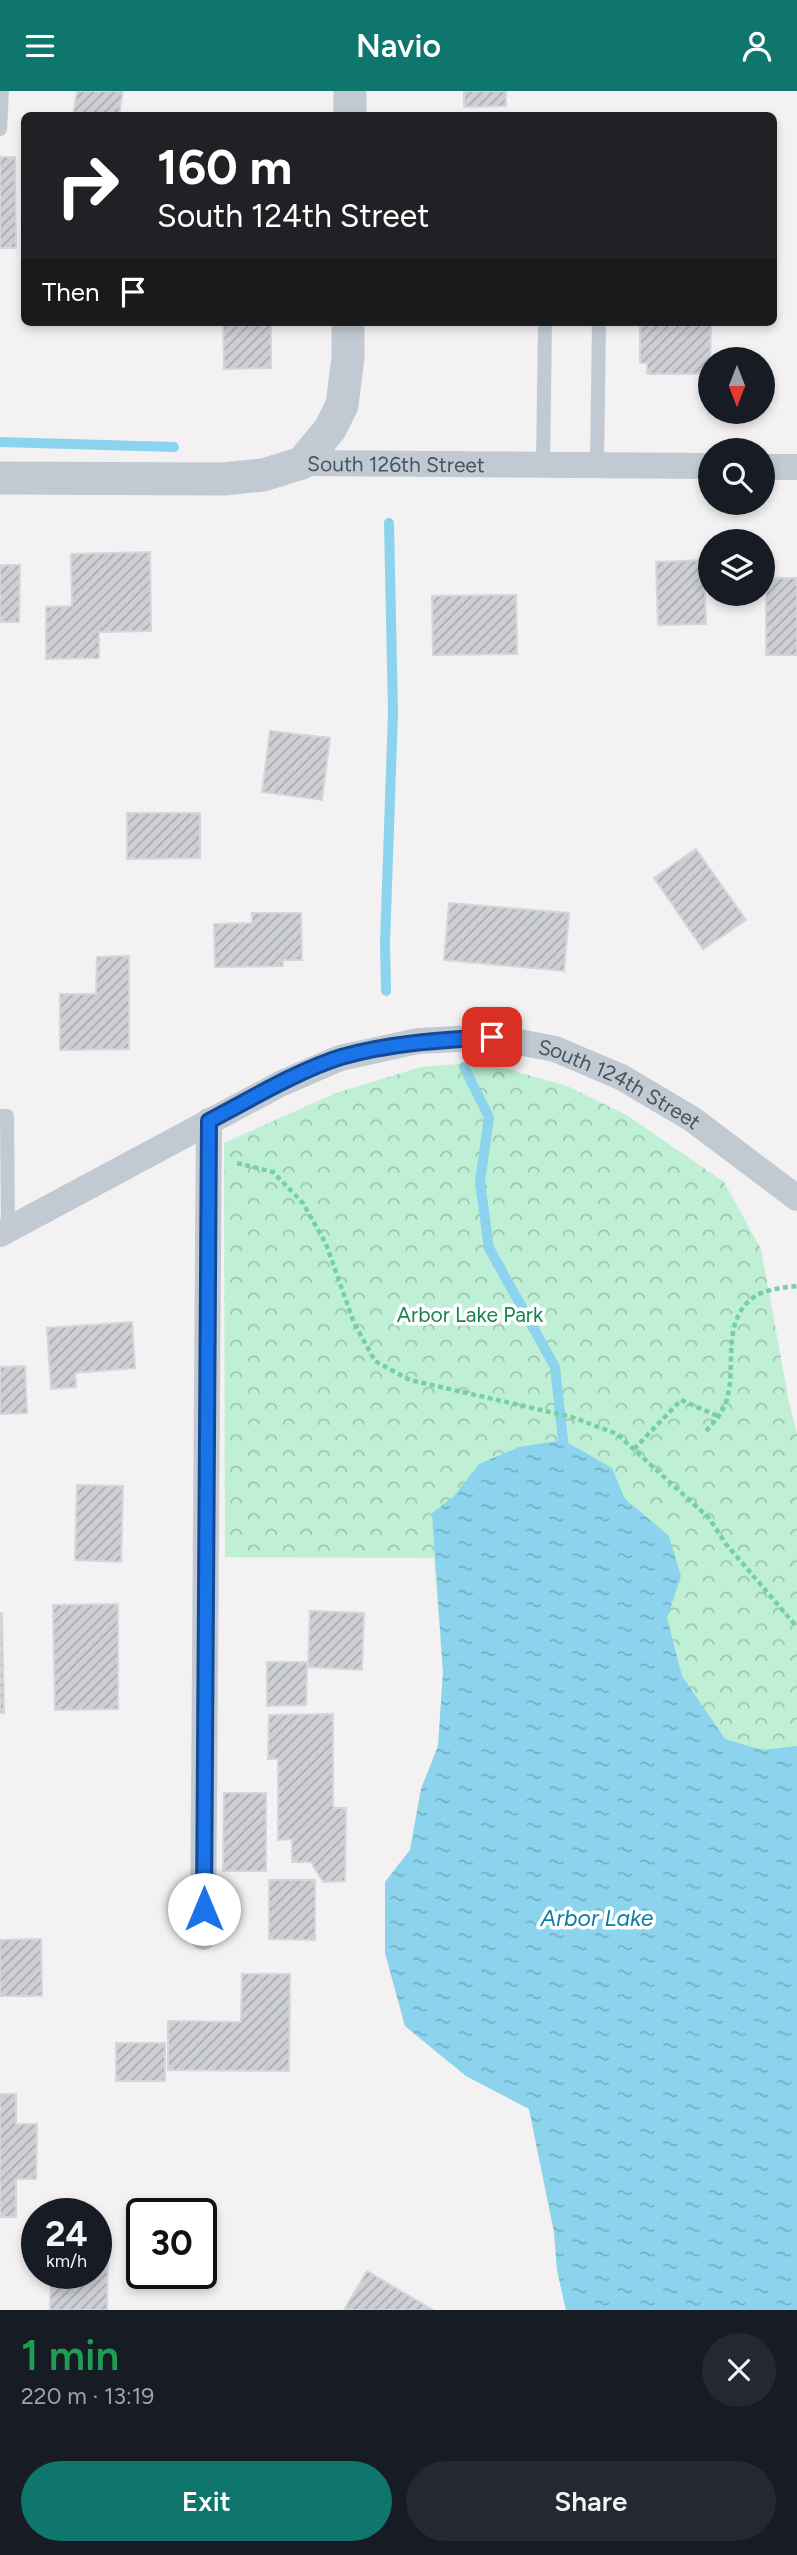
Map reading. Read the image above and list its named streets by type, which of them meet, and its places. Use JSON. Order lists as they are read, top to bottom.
{
  "streets": {
    "street": ["South 126th Street", "South 124th Street"]
  },
  "water": ["Arbor Lake"],
  "parks": ["Arbor Lake Park"],
  "north": "bottom",
  "page": {
    "header": "Navio",
    "turn": ["160 m", "South 124th Street"],
    "then": "Then",
    "speed": "24 km/h",
    "limit": "30",
    "heading": ["1 min", "220 m · 13:19"],
    "buttons": ["Exit", "Share"]
  }
}
